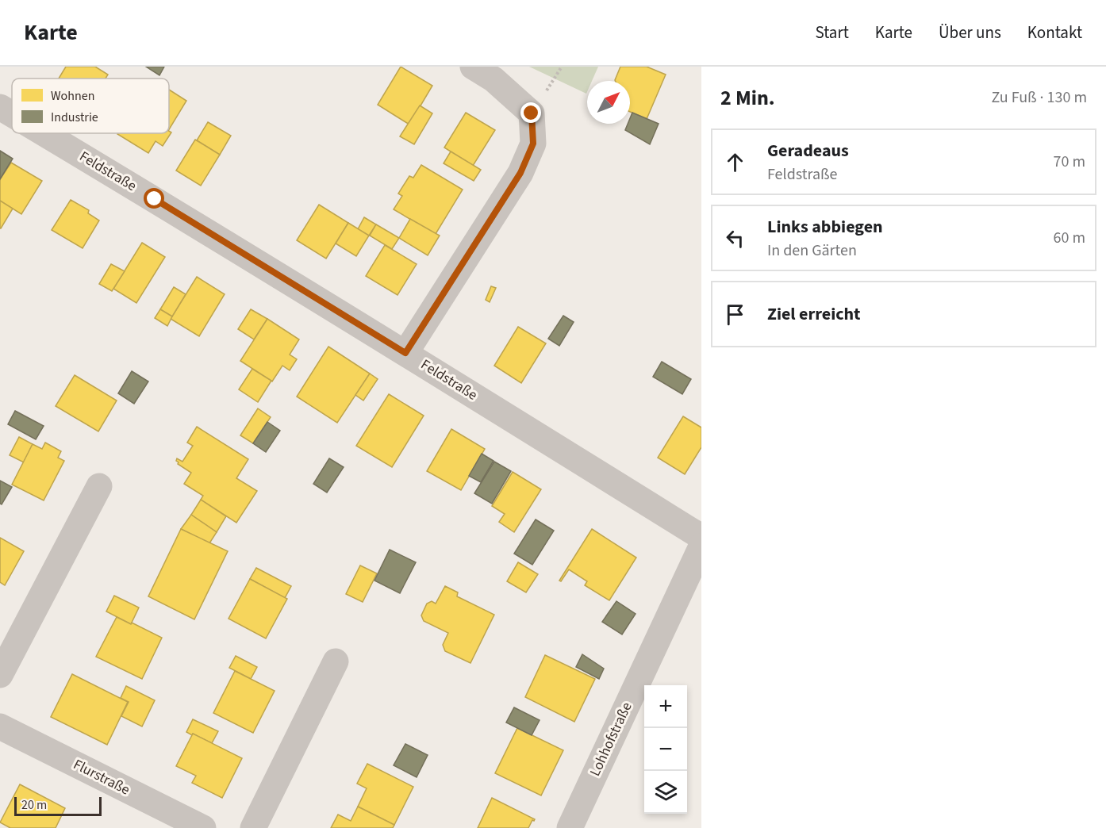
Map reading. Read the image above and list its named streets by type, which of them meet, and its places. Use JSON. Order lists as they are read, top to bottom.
{
  "streets": {
    "street": ["Feldstraße", "Lohhofstraße", "Flurstraße"]
  },
  "legend": ["Wohnen", "Industrie"],
  "scale_bar": "20 m",
  "north": "top right",
  "page": {
    "header": "Karte",
    "nav": [
      "Start",
      "Karte",
      "Über uns",
      "Kontakt"
    ],
    "heading": ["2 Min.", "Zu Fuß · 130 m"],
    "list": [
      ["Geradeaus", "Feldstraße", "70 m"],
      ["Links abbiegen", "In den Gärten", "60 m"],
      "Ziel erreicht"
    ],
    "map_buttons": ["+", "−"],
    "scale": "20 m"
  }
}
